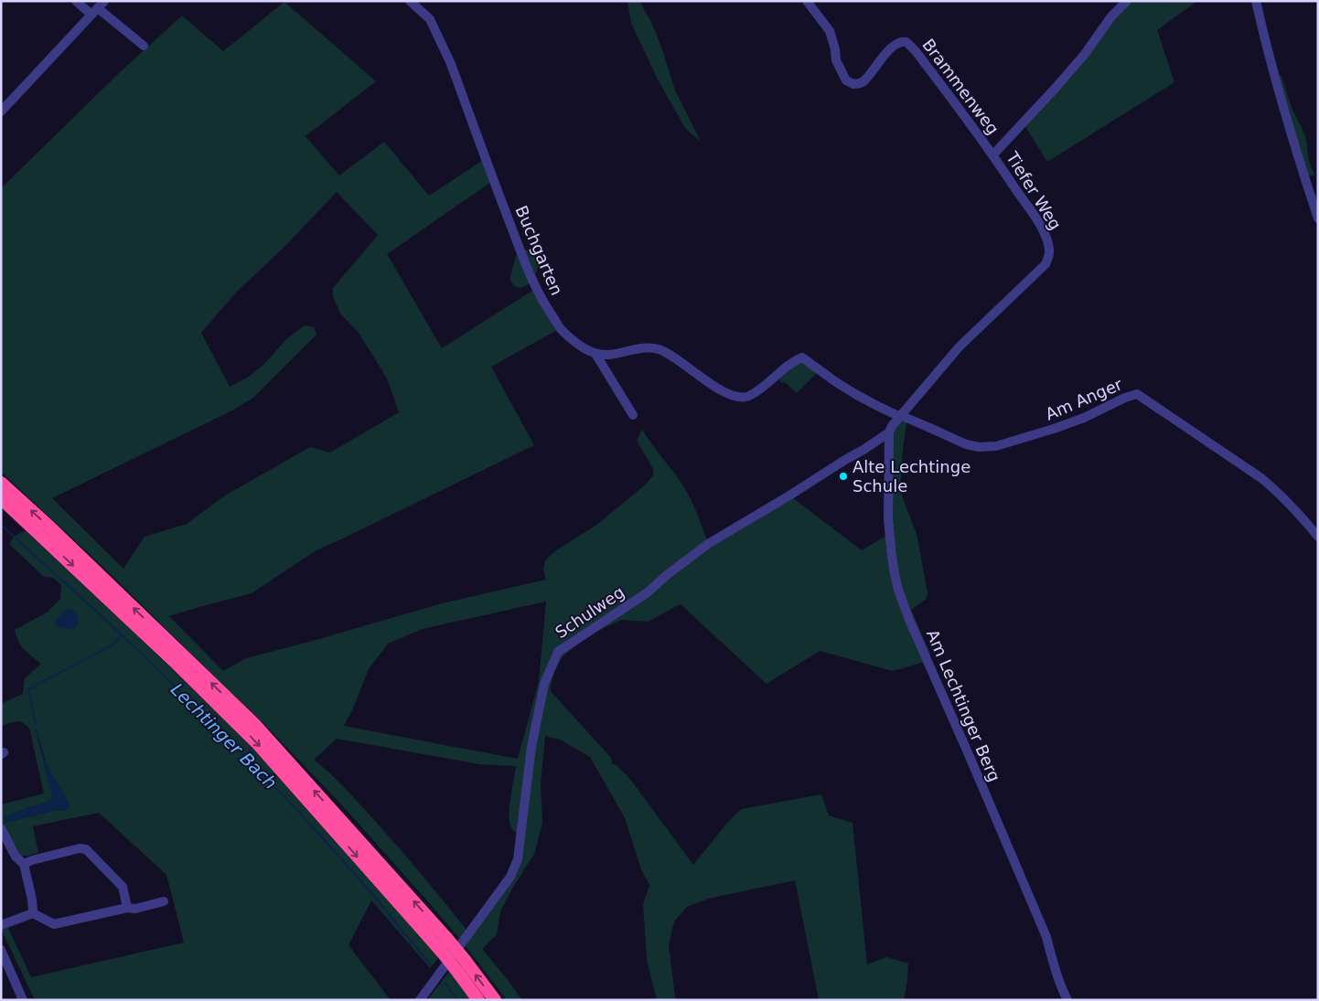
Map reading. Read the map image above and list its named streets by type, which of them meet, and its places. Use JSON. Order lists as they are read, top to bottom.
{
  "streets": {
    "street": [
      "Brammenweg",
      "Tiefer Weg",
      "Buchgarten",
      "Am Anger",
      "Schulweg",
      "Am Lechtinger Berg"
    ]
  },
  "crossings": [
    ["Brammenweg", "Tiefer Weg"],
    ["Tiefer Weg", "Am Anger"],
    ["Schulweg", "Am Lechtinger Berg"]
  ],
  "water": ["Lechtinger Bach"],
  "places": ["Alte Lechtinge Schule"]
}
